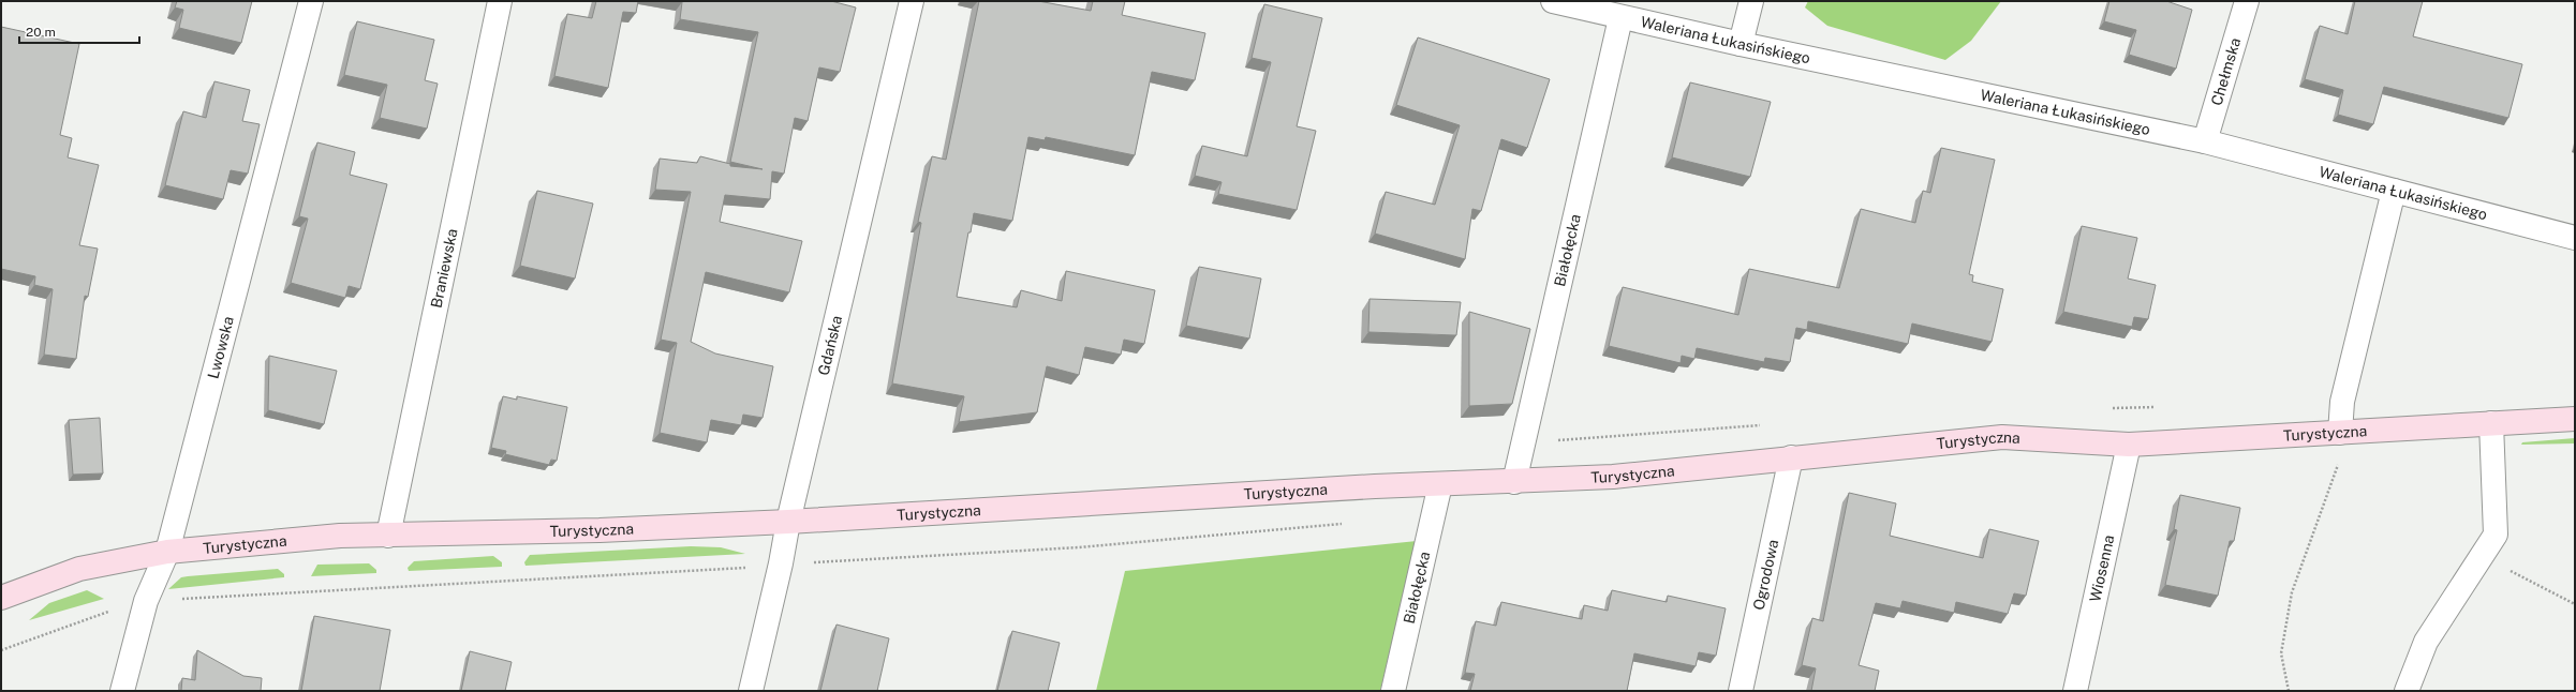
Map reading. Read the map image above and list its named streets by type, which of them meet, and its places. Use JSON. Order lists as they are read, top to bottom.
{
  "streets": {
    "street": [
      "Waleriana Łukasińskiego",
      "Chełmska",
      "Białołęcka",
      "Braniewska",
      "Gdańska",
      "Lwowska",
      "Turystyczna",
      "Wiosenna",
      "Ogrodowa"
    ]
  },
  "crossings": [
    ["Waleriana Łukasińskiego", "Chełmska"],
    ["Waleriana Łukasińskiego", "Białołęcka"],
    ["Białołęcka", "Turystyczna"],
    ["Braniewska", "Turystyczna"],
    ["Gdańska", "Turystyczna"],
    ["Lwowska", "Turystyczna"],
    ["Turystyczna", "Wiosenna"],
    ["Turystyczna", "Ogrodowa"]
  ],
  "scale_bar": "20 m"
}
